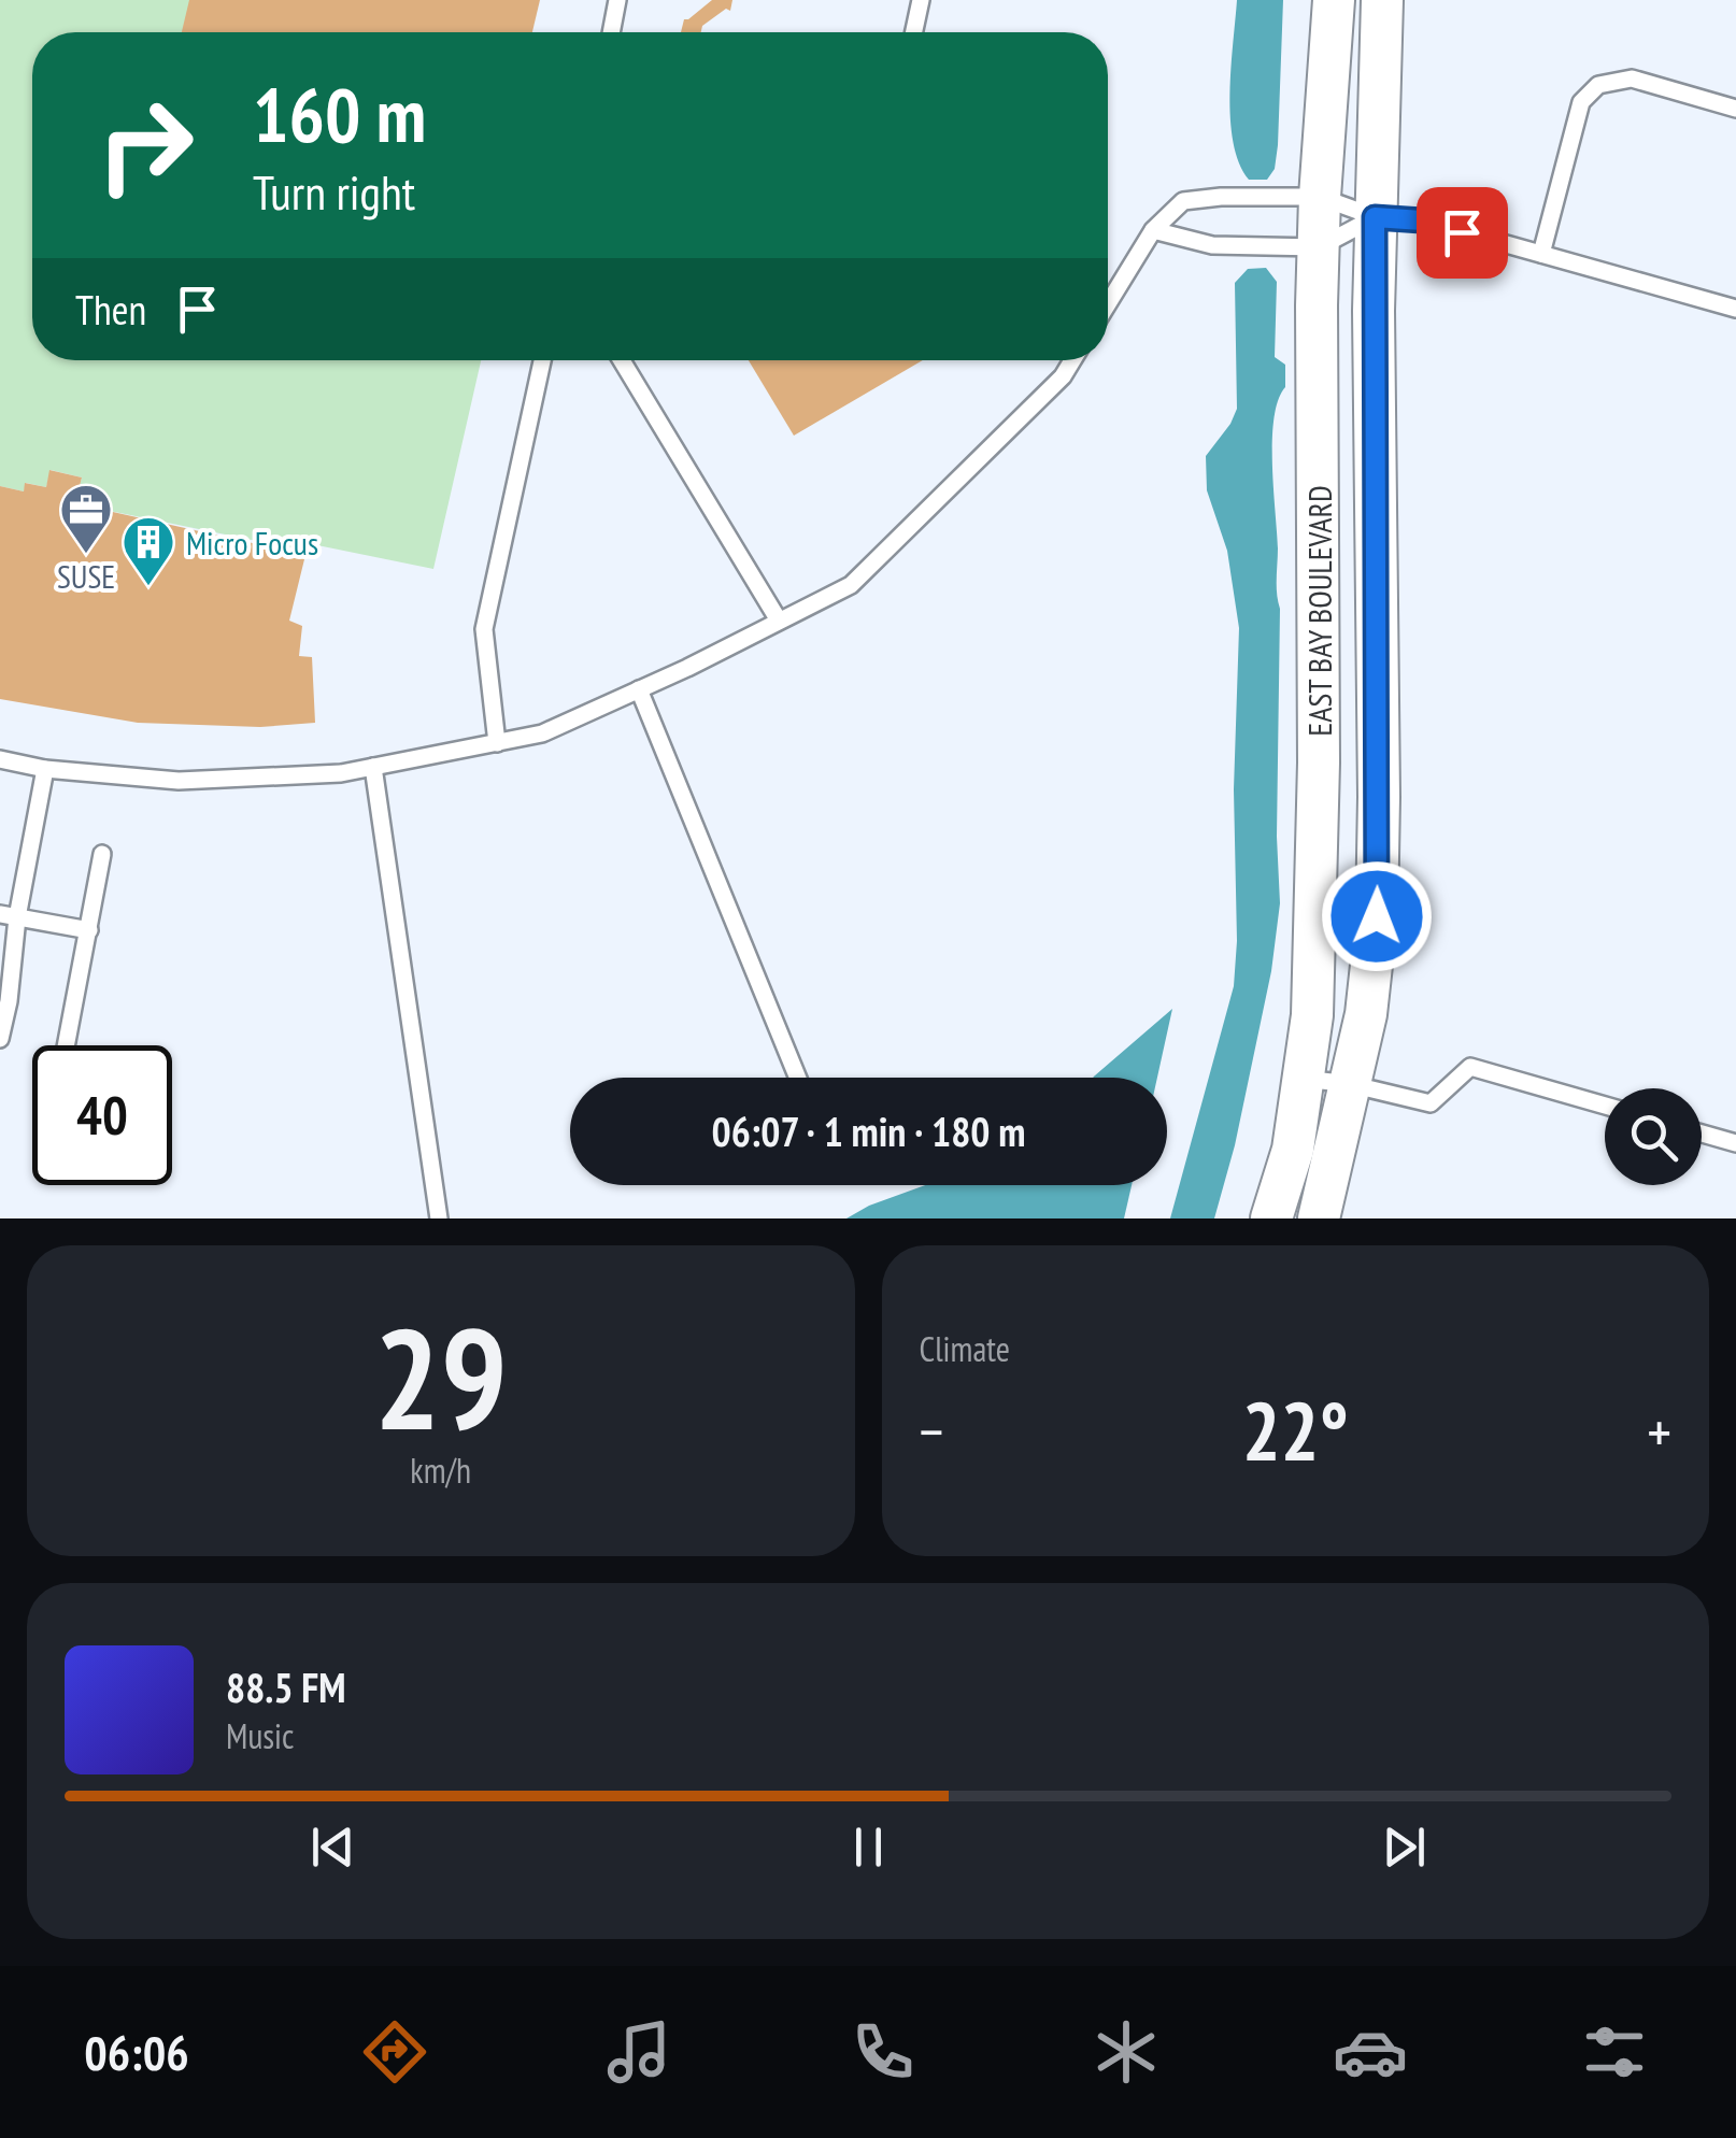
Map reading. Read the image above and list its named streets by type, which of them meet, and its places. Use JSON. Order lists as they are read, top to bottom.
{
  "streets": {
    "street": ["EAST BAY BOULEVARD"]
  },
  "places": {
    "office": ["SUSE"],
    "building": ["Micro Focus"]
  },
  "page": {
    "turn": ["160 m", "Turn right"],
    "then": "Then",
    "limit": "40",
    "trip": "06:07 · 1 min · 180 m",
    "tile": [
      ["29", "km/h"],
      "Climate"
    ],
    "heat": ["−", "22°", "+"],
    "song": ["88.5 FM", "Music"],
    "tabs": "06:06"
  }
}
